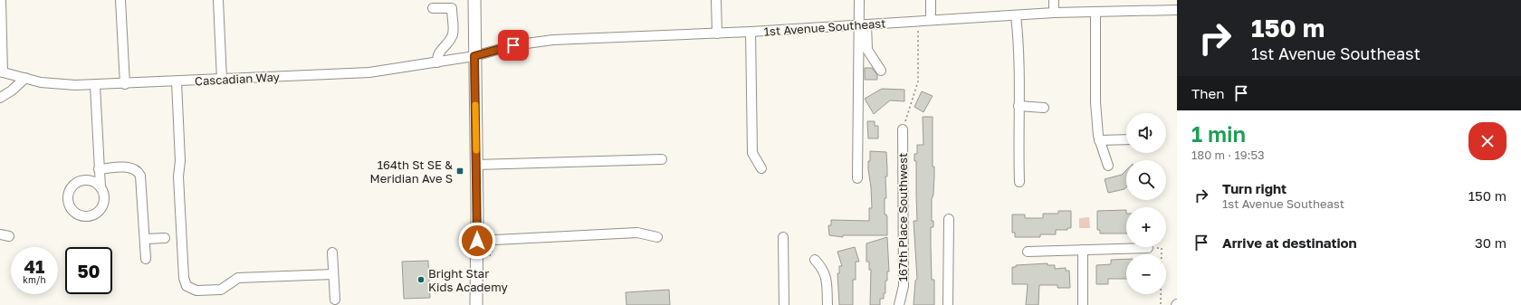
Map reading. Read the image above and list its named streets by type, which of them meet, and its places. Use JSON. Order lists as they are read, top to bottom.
{
  "streets": {
    "street": ["1st Avenue Southeast", "Cascadian Way", "167th Place Southwest"]
  },
  "crossings": [
    ["1st Avenue Southeast", "Cascadian Way"]
  ],
  "places": {
    "transit": ["164th St SE & Meridian Ave S"],
    "other": ["Bright Star Kids Academy"]
  },
  "page": {
    "turn": ["150 m", "1st Avenue Southeast"],
    "then": "Then",
    "heading": ["1 min", "180 m · 19:53"],
    "map_buttons": ["+", "−"],
    "list": [
      {
        "name": "Turn right",
        "note": "1st Avenue Southeast",
        "value": "150 m"
      },
      {
        "name": "Arrive at destination",
        "value": "30 m"
      }
    ],
    "speed": "41 km/h",
    "limit": "50"
  }
}
